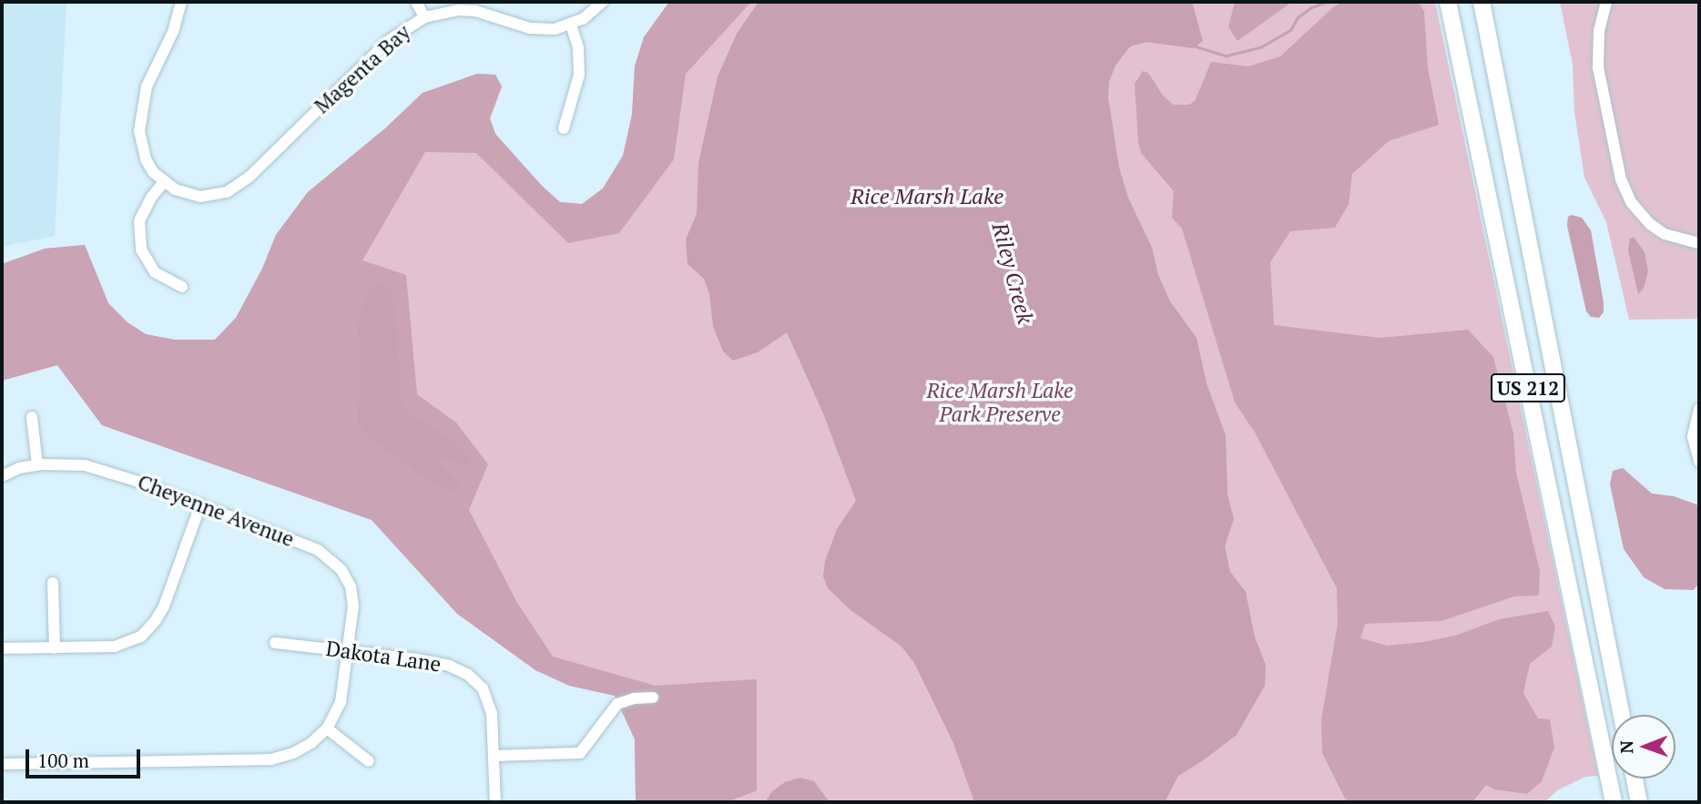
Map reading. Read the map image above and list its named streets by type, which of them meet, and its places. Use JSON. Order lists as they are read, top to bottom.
{
  "streets": {
    "highway": ["US 212"],
    "street": ["Magenta Bay", "Cheyenne Avenue", "Dakota Lane"]
  },
  "crossings": [
    ["Cheyenne Avenue", "Dakota Lane"]
  ],
  "water": ["Rice Marsh Lake", "Riley Creek"],
  "parks": ["Rice Marsh Lake Park Preserve"],
  "scale_bar": "100 m",
  "north": "left"
}
